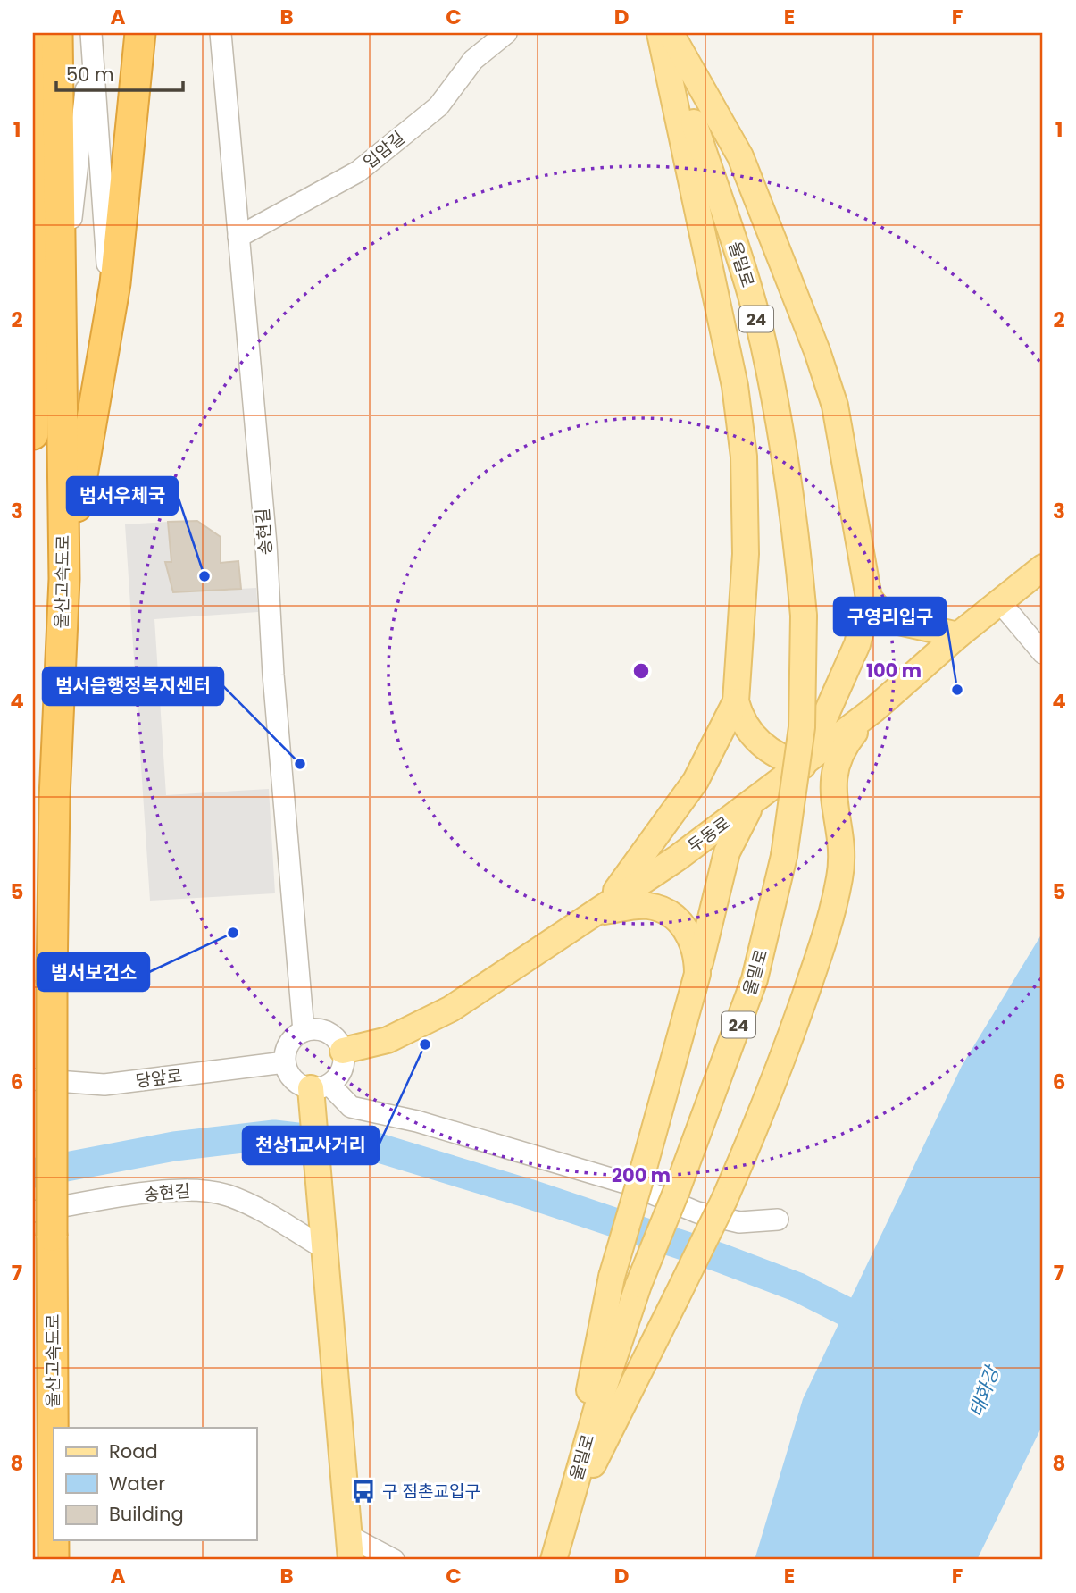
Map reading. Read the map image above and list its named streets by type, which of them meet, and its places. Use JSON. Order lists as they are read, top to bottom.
{
  "streets": {
    "highway": ["울산고속도로"],
    "main road": ["울밀로", "24", "두동로"],
    "street": ["입암길", "송현길", "당앞로"]
  },
  "crossings": [
    ["입암길", "송현길"],
    ["송현길", "두동로"],
    ["송현길", "당앞로"],
    ["두동로", "당앞로"]
  ],
  "water": ["태화강"],
  "places": {
    "other": [
      "범서우체국",
      "구영리입구",
      "범서읍행정복지센터",
      "범서보건소",
      "천상1교사거리"
    ],
    "bus stop": ["구 점촌교입구"]
  },
  "legend": ["Road", "Water", "Building"],
  "scale_bar": "50 m",
  "grid": {
    "columns": [
      "A",
      "B",
      "C",
      "D",
      "E",
      "F"
    ],
    "rows": [
      "1",
      "2",
      "3",
      "4",
      "5",
      "6",
      "7",
      "8"
    ]
  },
  "rings": ["100 m", "200 m"]
}
